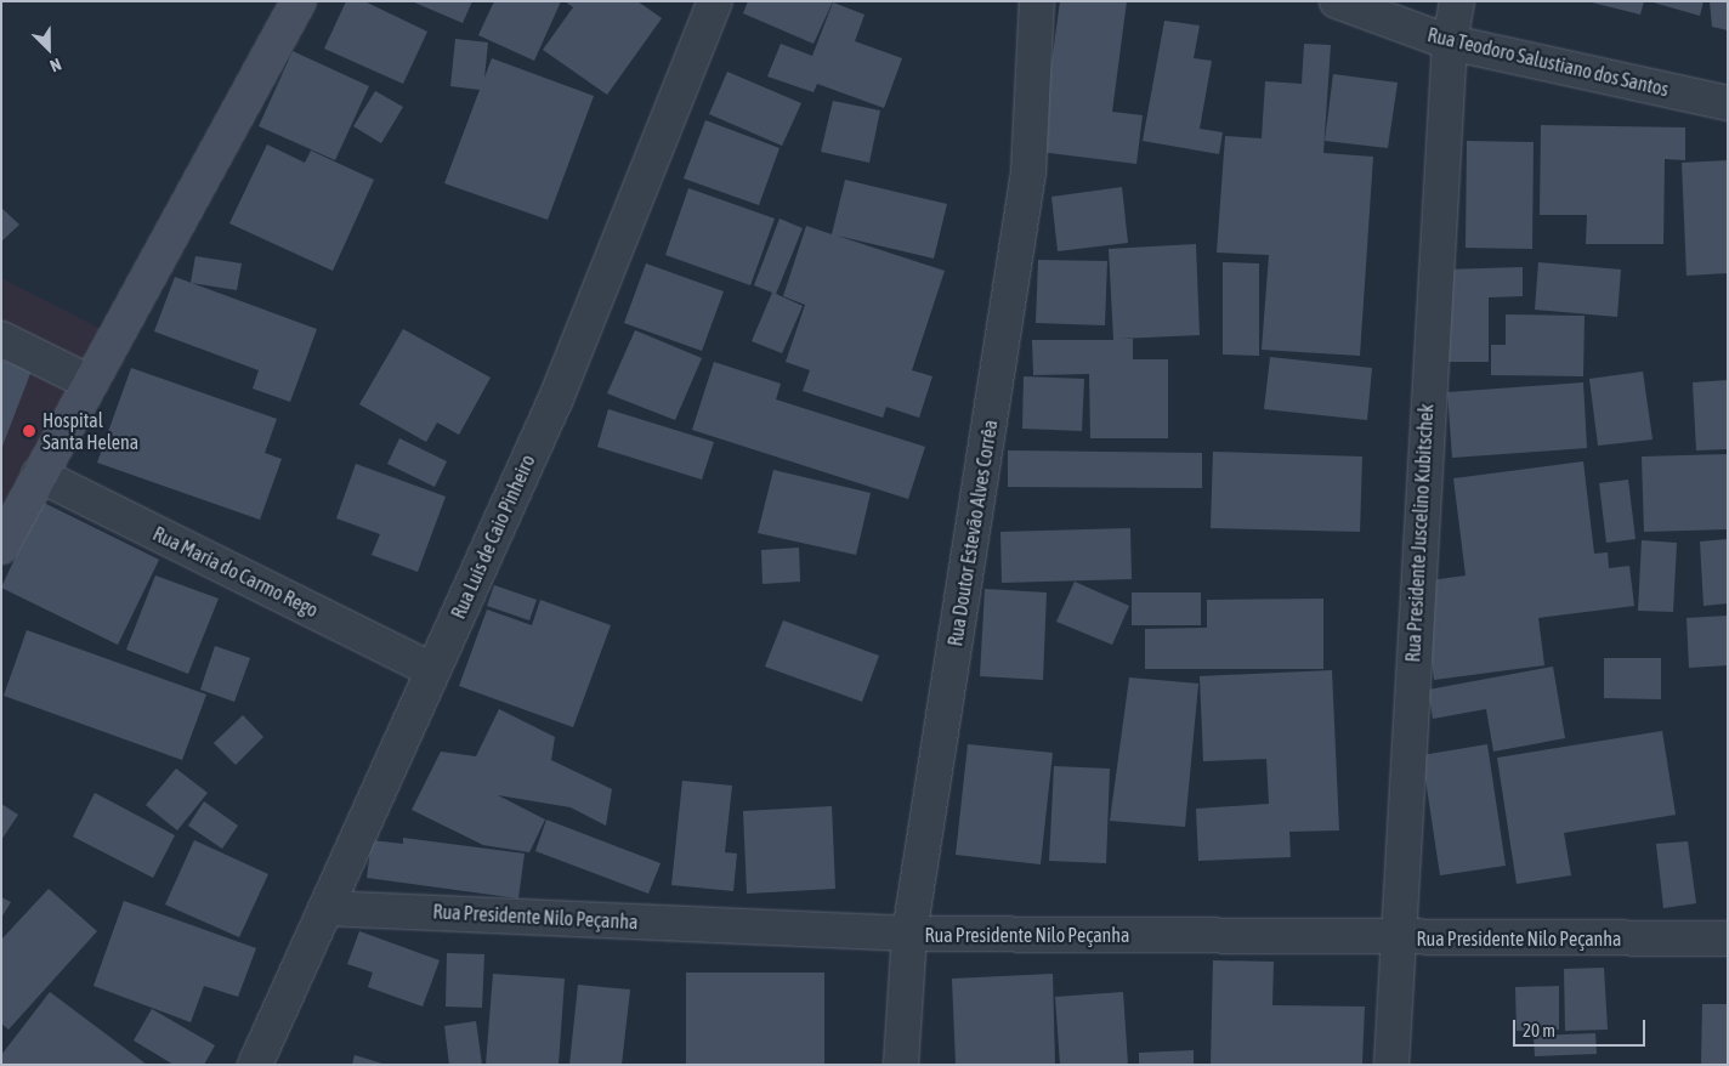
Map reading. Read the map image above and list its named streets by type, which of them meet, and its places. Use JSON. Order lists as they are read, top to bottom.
{
  "streets": {
    "street": [
      "Rua Teodoro Salustiano dos Santos",
      "Rua Doutor Estevão Alves Corrêa",
      "Rua Presidente Juscelino Kubitschek",
      "Rua Luís de Caio Pinheiro",
      "Rua María do Carmo Rego",
      "Rua Presidente Nilo Peçanha"
    ]
  },
  "crossings": [
    ["Rua Teodoro Salustiano dos Santos", "Rua Presidente Juscelino Kubitschek"],
    ["Rua Doutor Estevão Alves Corrêa", "Rua Presidente Nilo Peçanha"],
    ["Rua Presidente Juscelino Kubitschek", "Rua Presidente Nilo Peçanha"],
    ["Rua Luís de Caio Pinheiro", "Rua María do Carmo Rego"],
    ["Rua Luís de Caio Pinheiro", "Rua Presidente Nilo Peçanha"]
  ],
  "places": ["Hospital Santa Helena"],
  "scale_bar": "20 m",
  "north": "bottom right"
}
